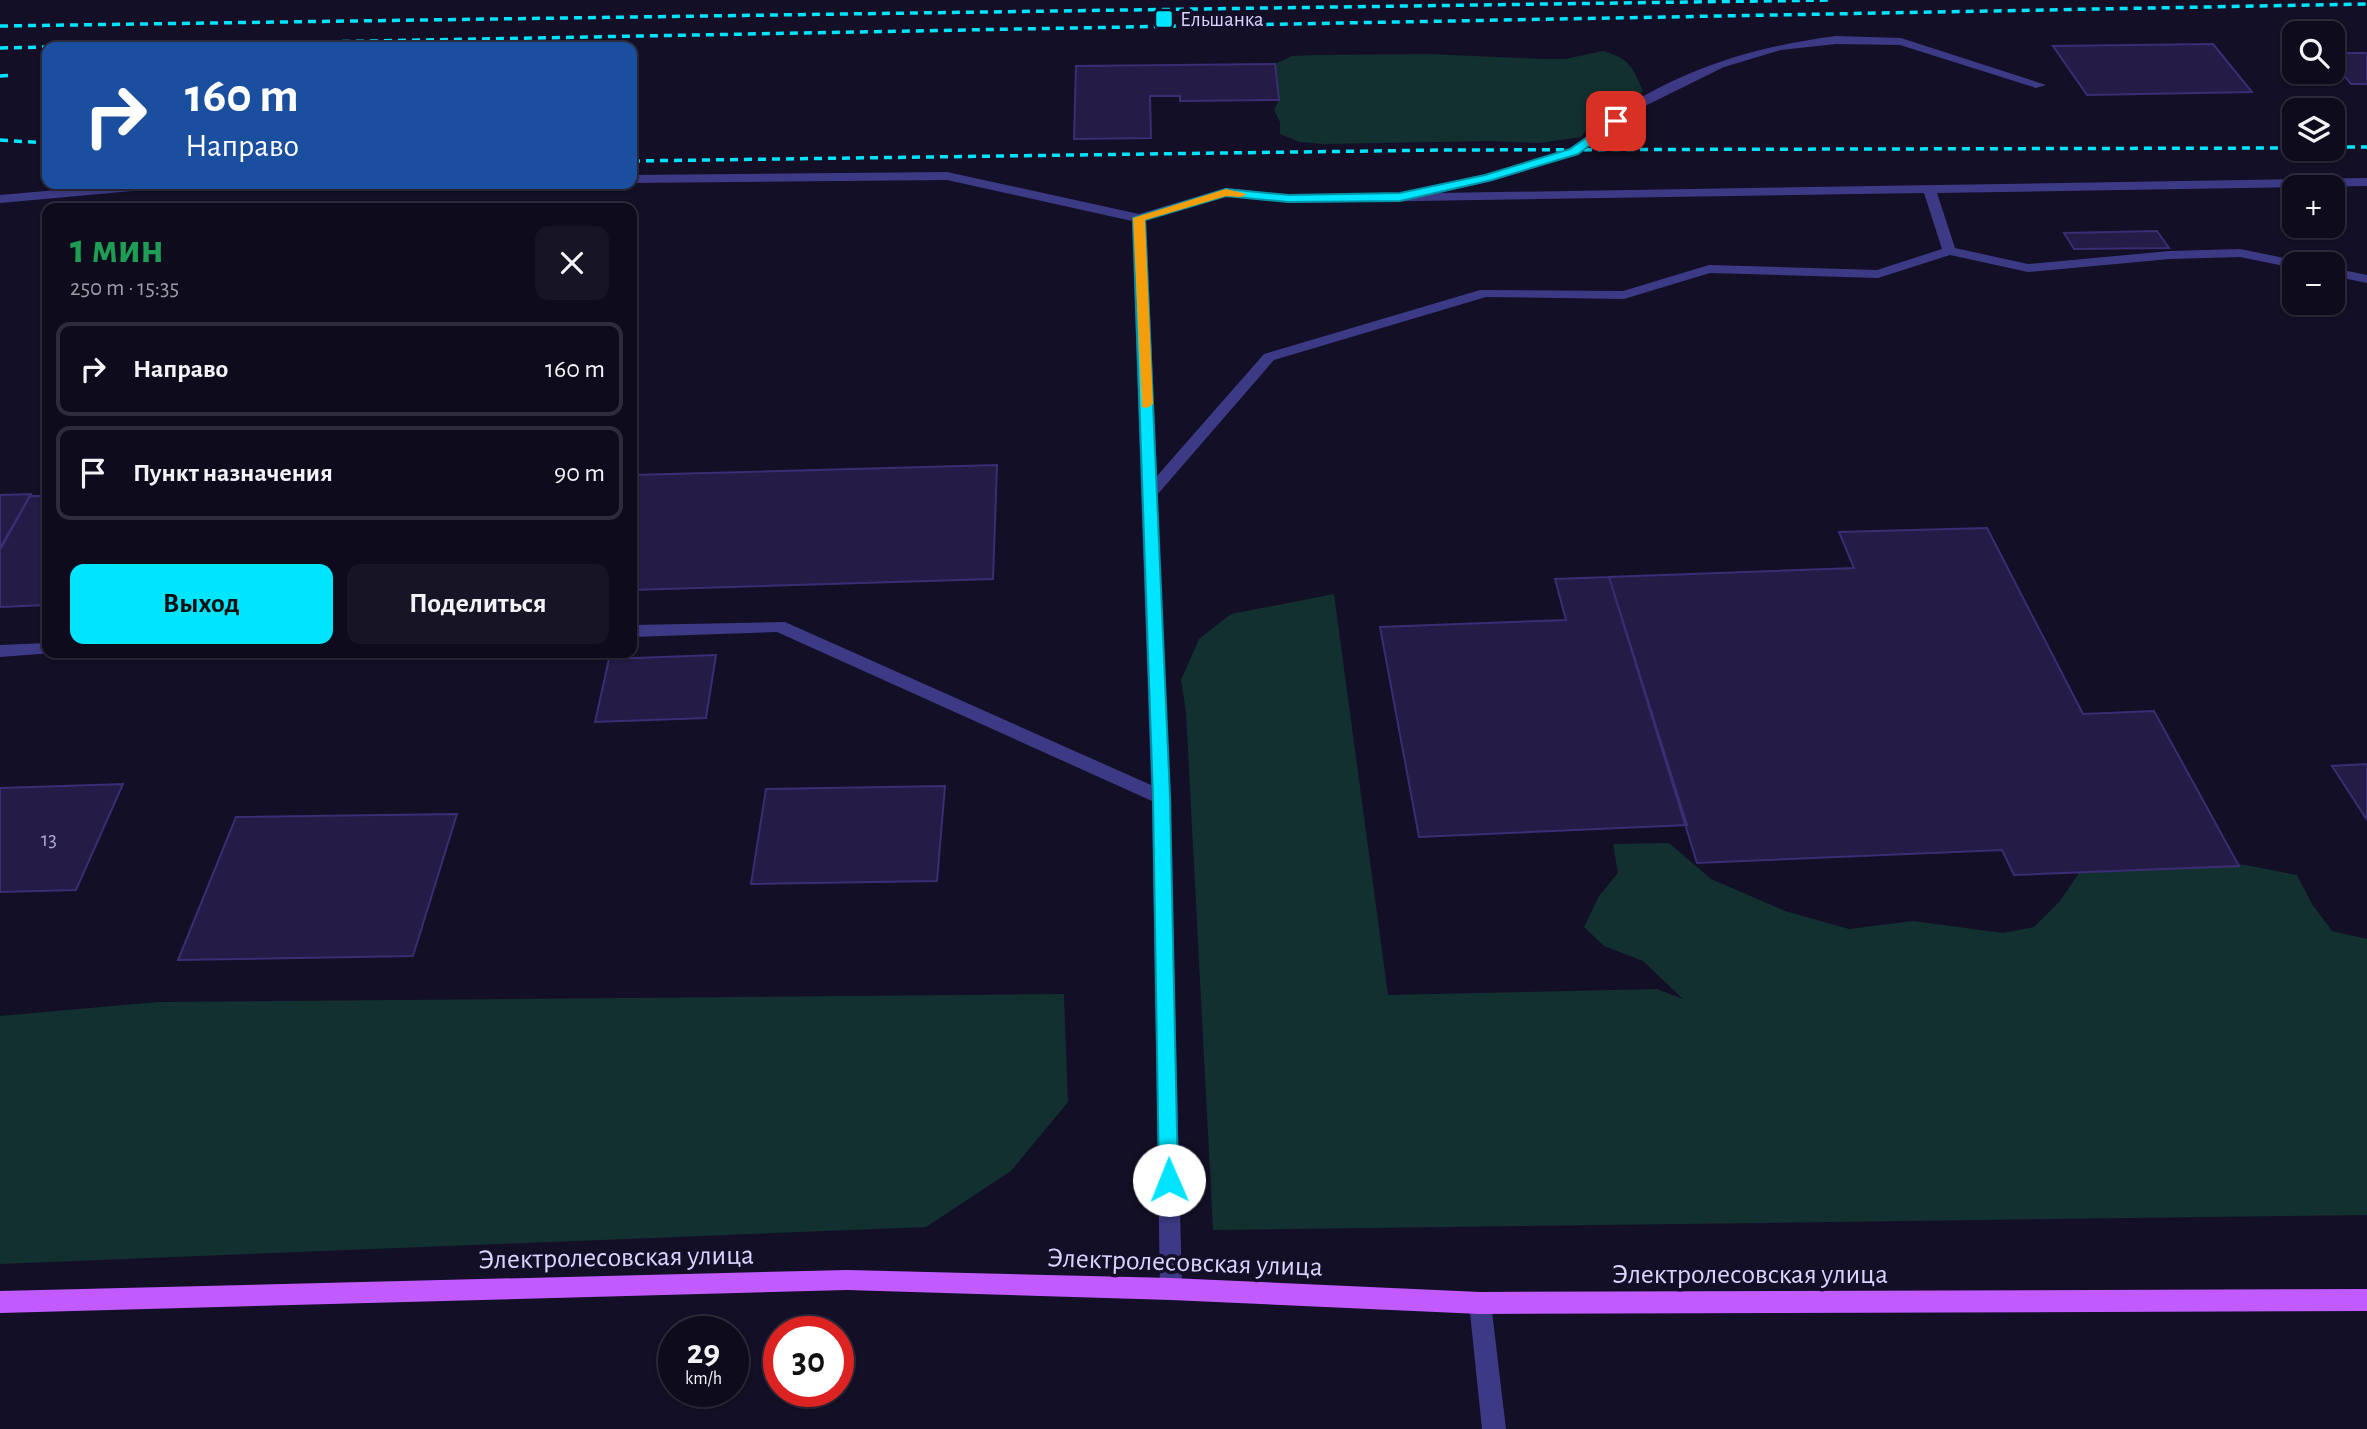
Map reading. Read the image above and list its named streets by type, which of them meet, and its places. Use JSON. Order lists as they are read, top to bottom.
{
  "streets": {
    "main road": ["Электролесовская улица"]
  },
  "places": {
    "transit": ["Ельшанка"]
  },
  "house_numbers": ["13"],
  "page": {
    "map_buttons": ["+", "−"],
    "turn": ["160 m", "Направо"],
    "heading": ["1 мин", "250 m · 15:35"],
    "list": [
      {
        "name": "Направо",
        "value": "160 m"
      },
      {
        "name": "Пункт назначения",
        "value": "90 m"
      }
    ],
    "buttons": ["Выход", "Поделиться"],
    "speed": "29 km/h",
    "limit": "30"
  }
}
